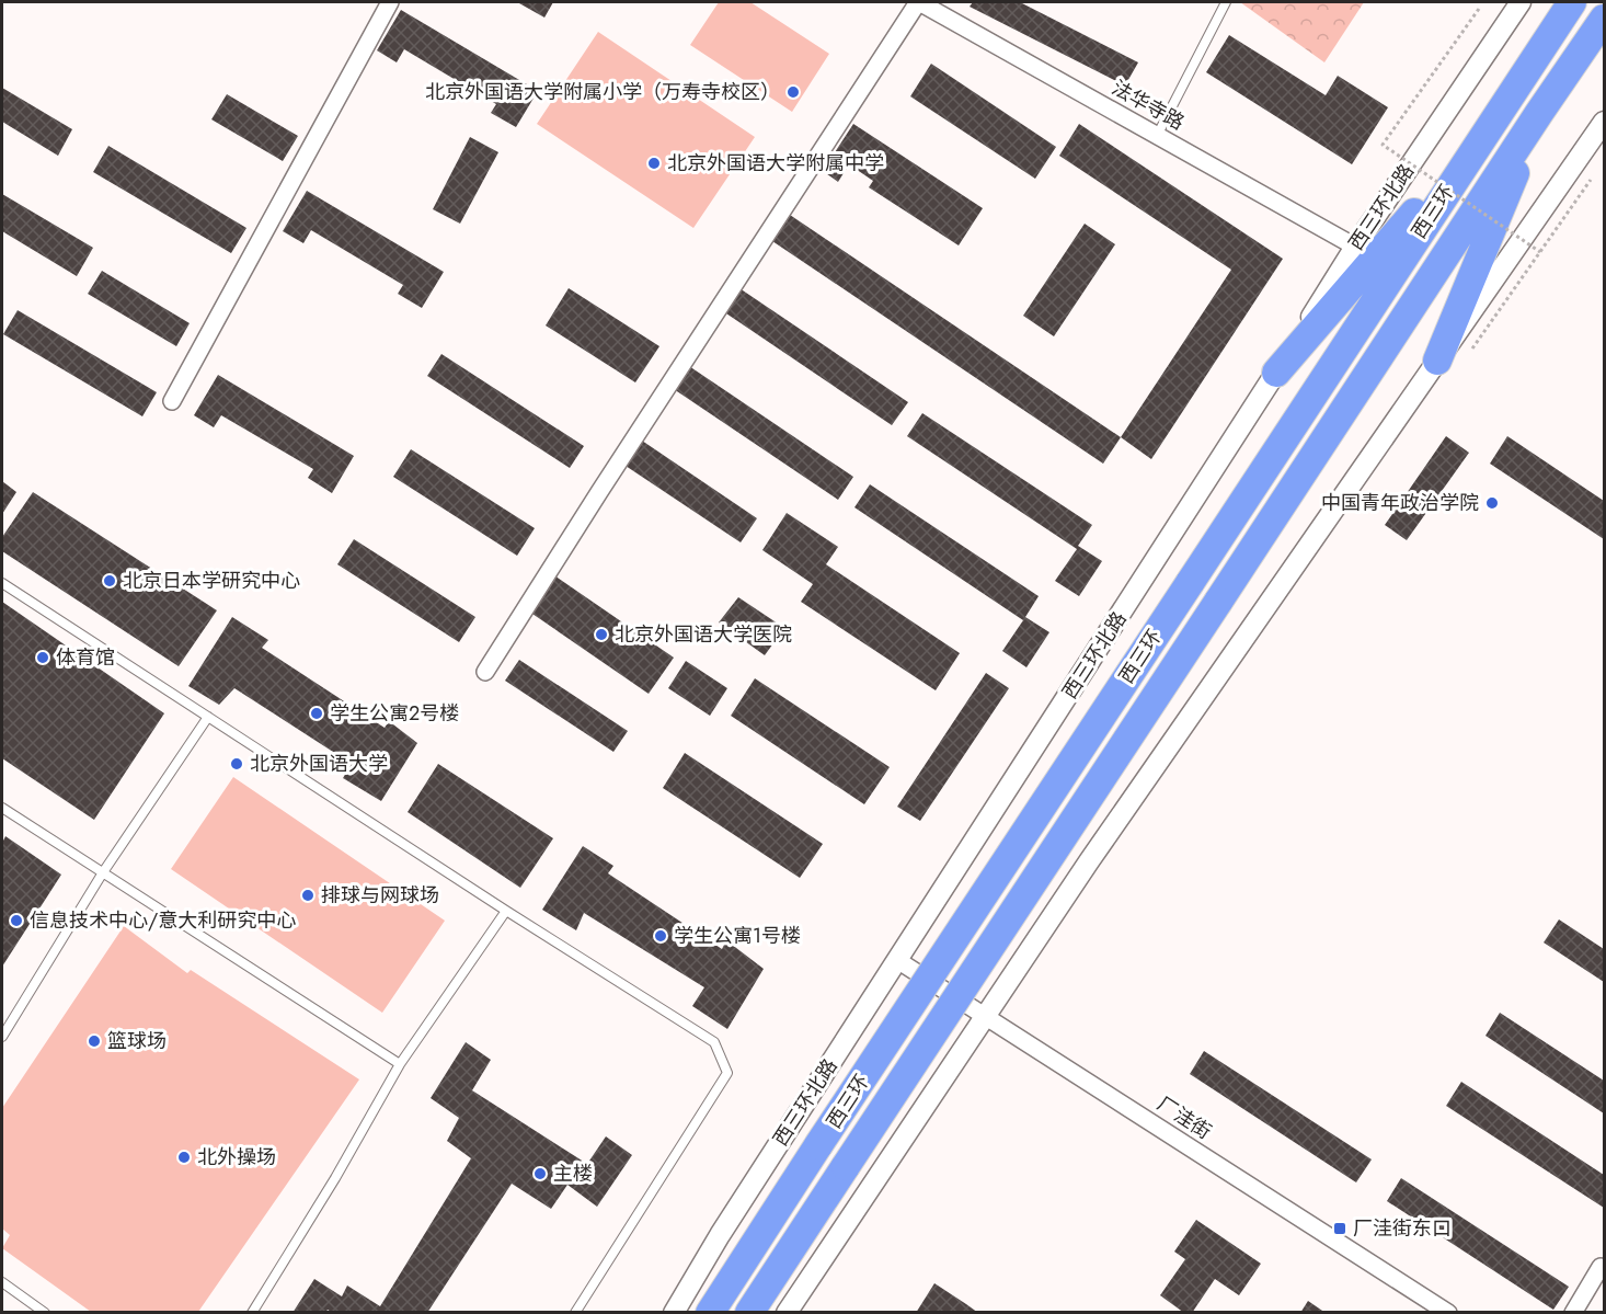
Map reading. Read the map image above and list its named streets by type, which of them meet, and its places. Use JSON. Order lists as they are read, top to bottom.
{
  "streets": {
    "highway": ["西三环"],
    "street": ["法华寺路", "西三环北路", "厂洼街"]
  },
  "crossings": [
    ["法华寺路", "西三环北路"],
    ["西三环北路", "厂洼街"]
  ],
  "places": {
    "other": [
      "北京外国语大学附属小学（万寿寺校区）",
      "北京外国语大学附属中学",
      "中国青年政治学院",
      "北京日本学研究中心",
      "北京外国语大学医院",
      "体育馆",
      "学生公寓2号楼",
      "北京外国语大学",
      "排球与网球场",
      "信息技术中心/意大利研究中心",
      "学生公寓1号楼",
      "篮球场",
      "北外操场",
      "主楼"
    ],
    "transit": ["厂洼街东口"]
  }
}
